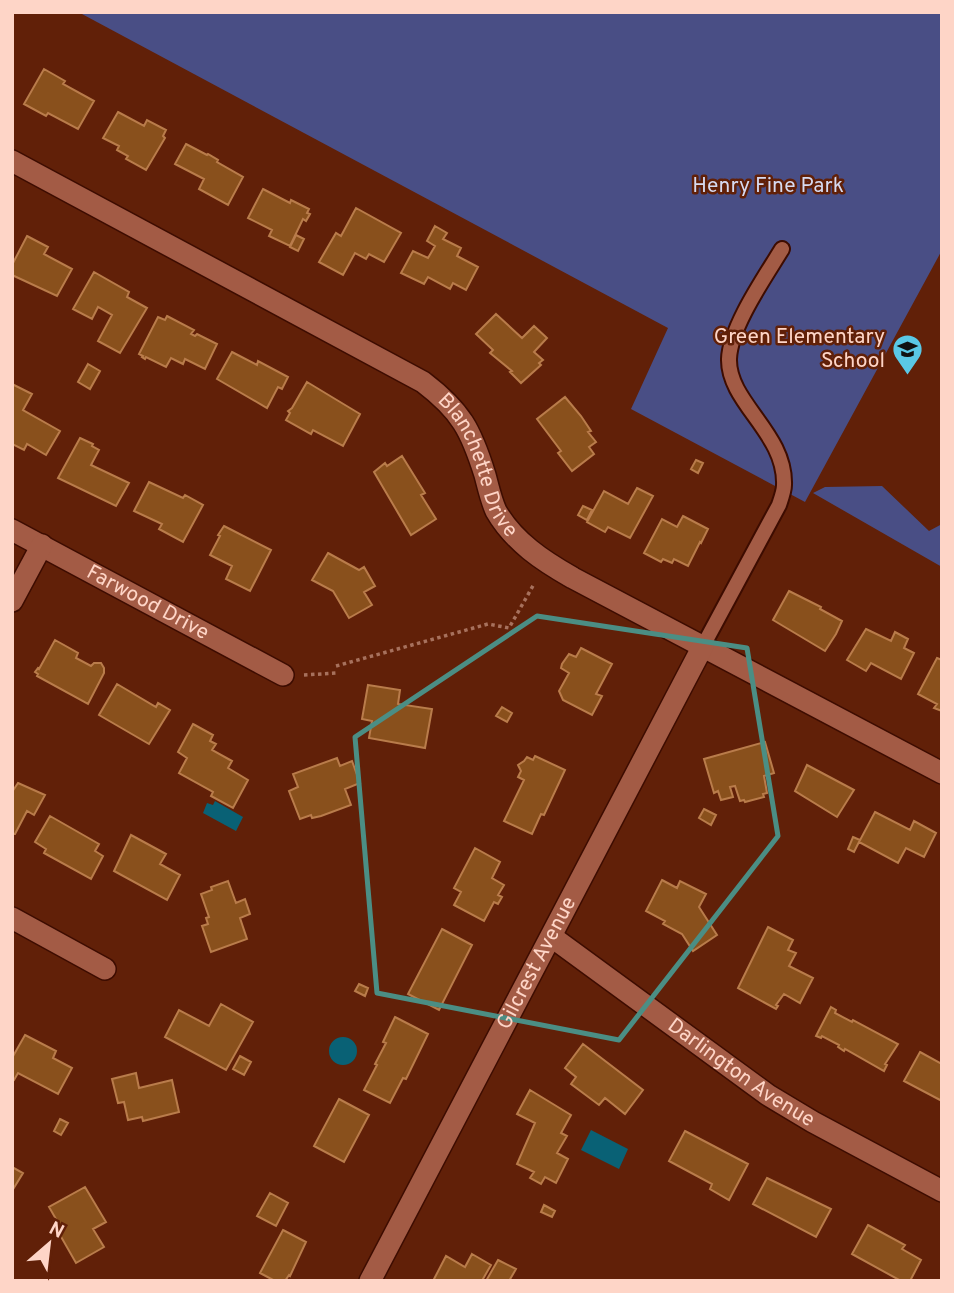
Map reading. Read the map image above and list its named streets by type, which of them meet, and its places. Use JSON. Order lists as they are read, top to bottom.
{
  "streets": {
    "street": [
      "Blanchette Drive",
      "Farwood Drive",
      "Gilcrest Avenue",
      "Darlington Avenue"
    ]
  },
  "crossings": [
    ["Blanchette Drive", "Gilcrest Avenue"],
    ["Gilcrest Avenue", "Darlington Avenue"]
  ],
  "parks": ["Henry Fine Park"],
  "places": {
    "school or university": ["Green Elementary School"]
  },
  "north": "top right"
}
